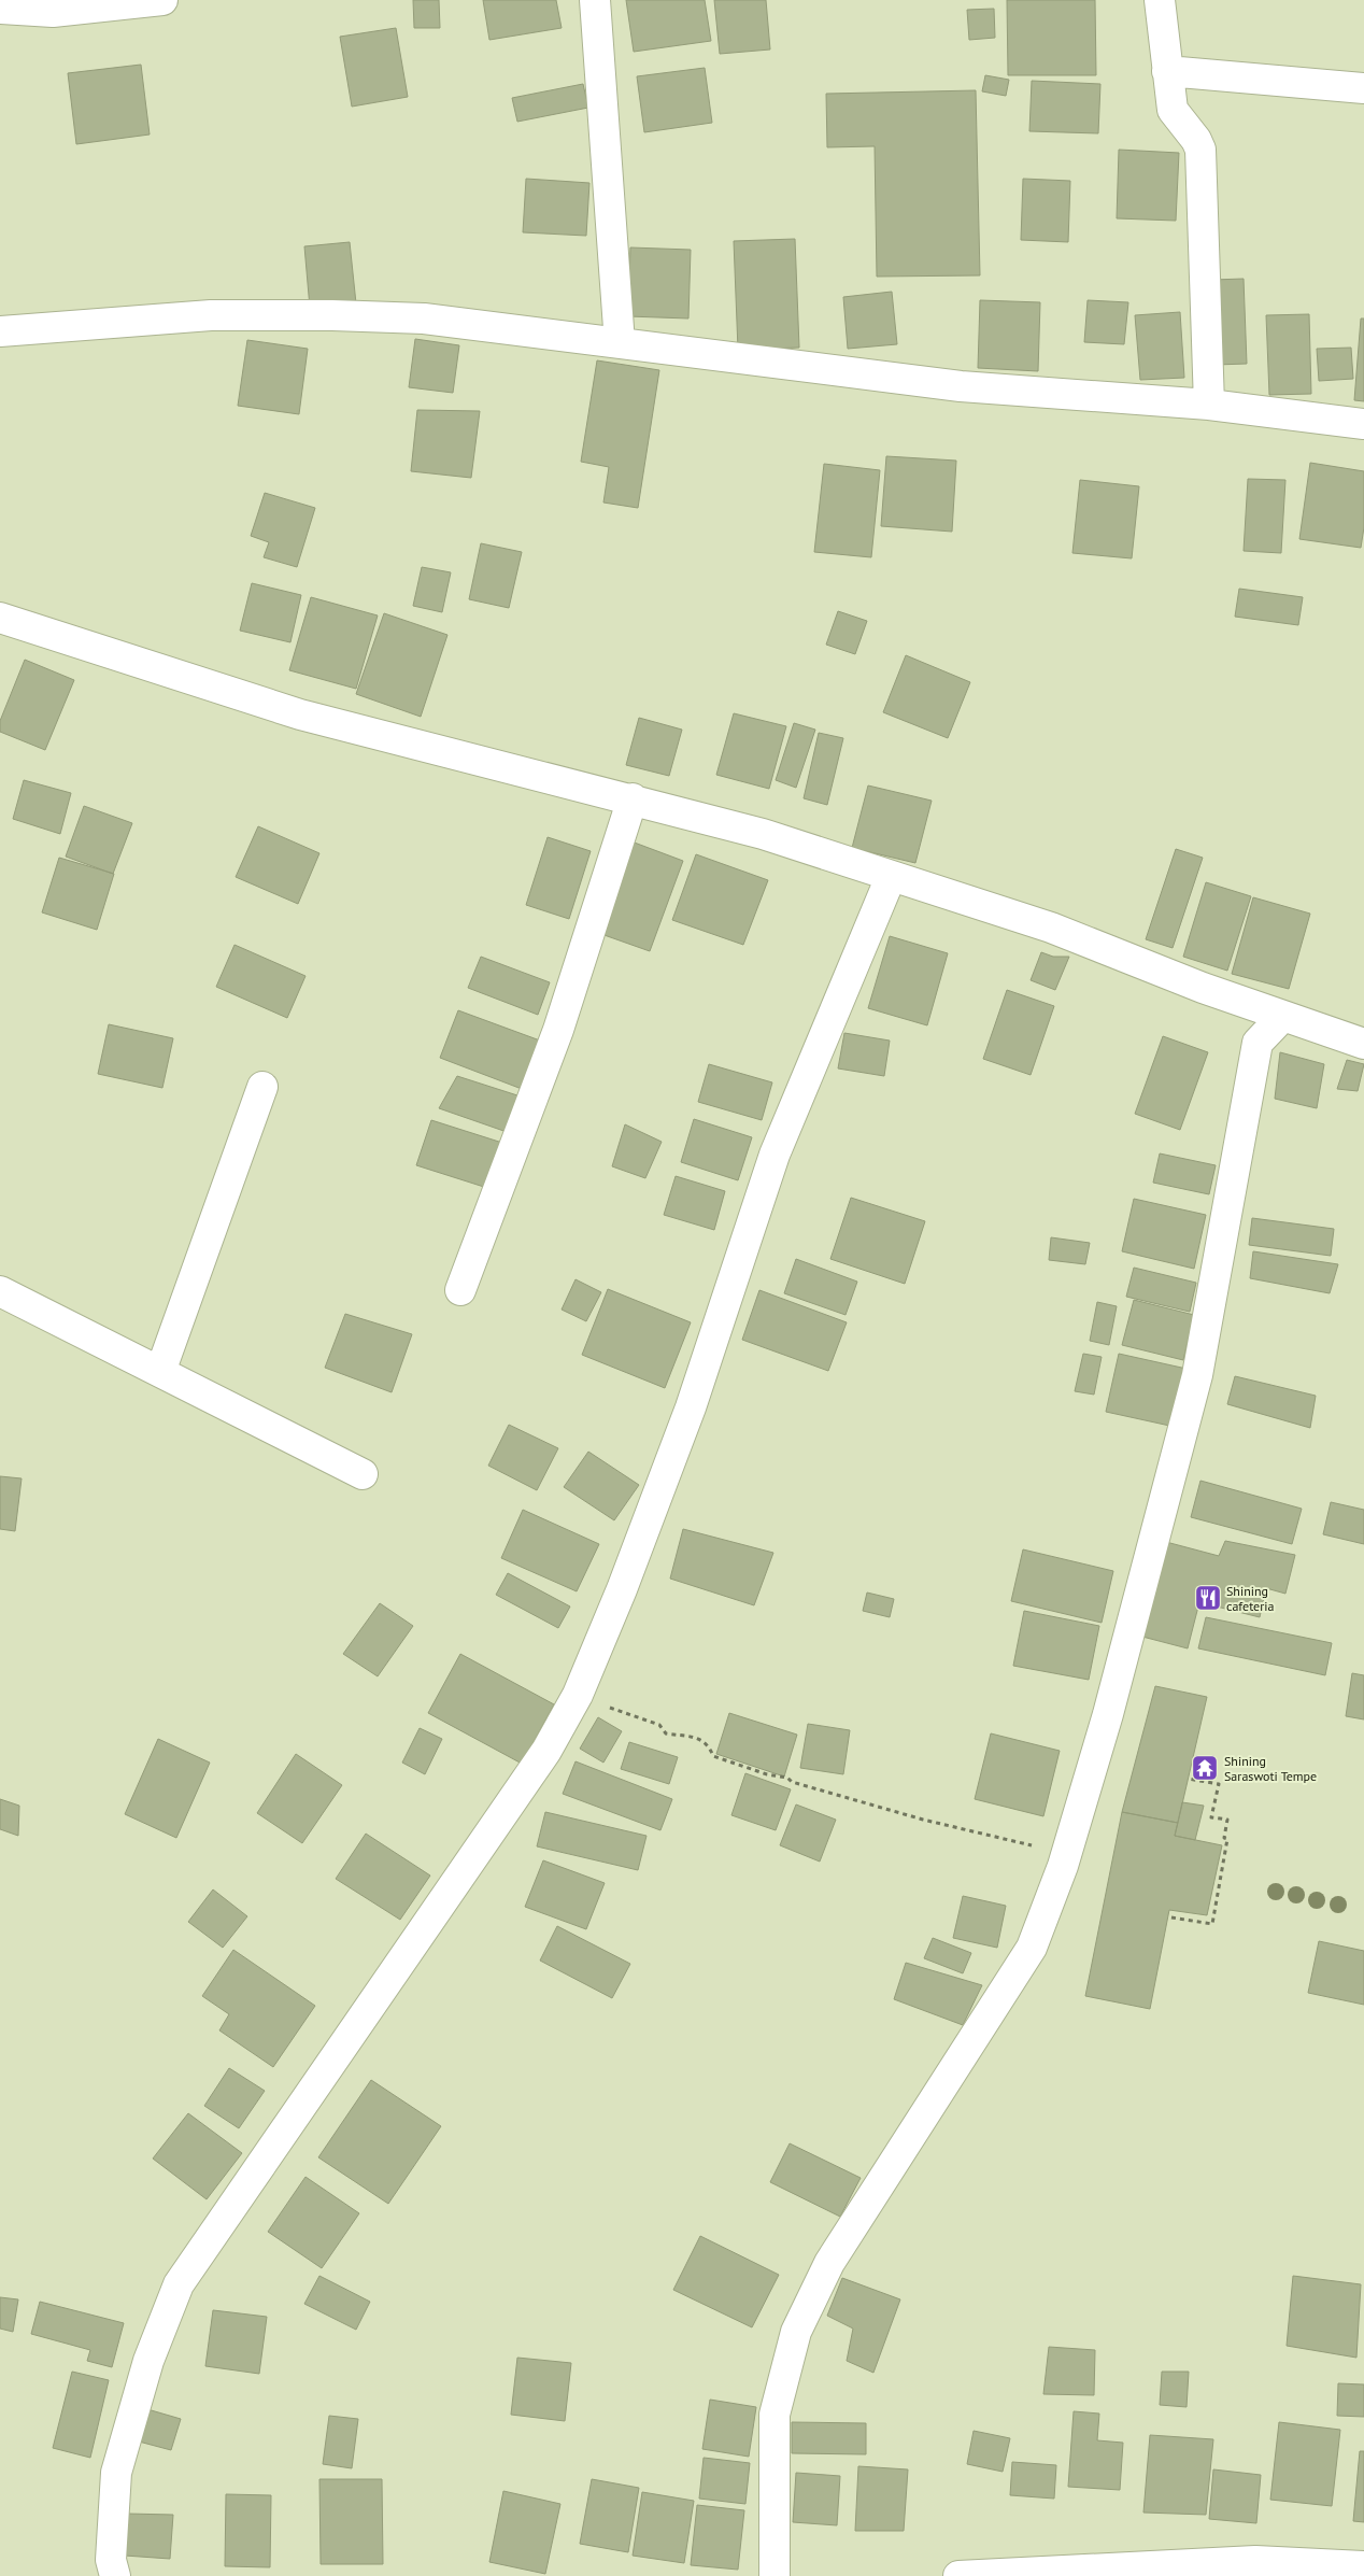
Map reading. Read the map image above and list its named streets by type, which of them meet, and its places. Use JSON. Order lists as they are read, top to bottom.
{
  "places": {
    "restaurant": ["Shining cafeteria"],
    "temple": ["Shining Saraswoti Tempe"]
  }
}
